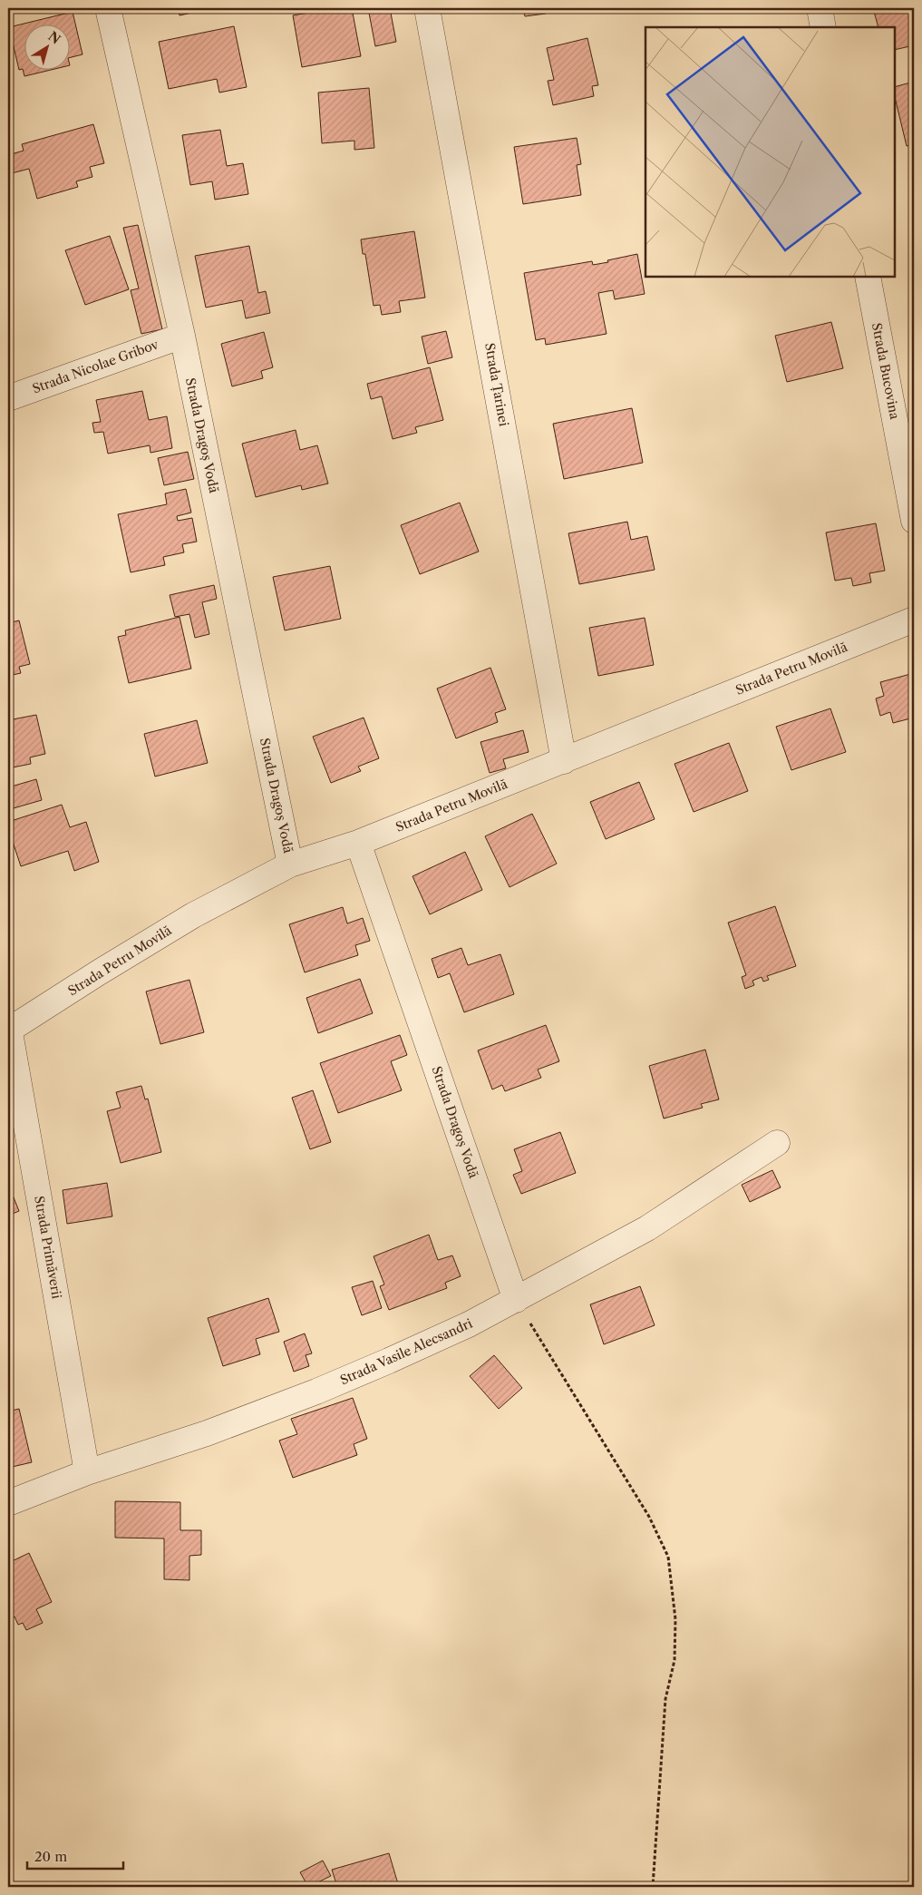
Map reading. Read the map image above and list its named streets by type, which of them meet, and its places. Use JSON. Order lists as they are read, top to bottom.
{
  "streets": {
    "street": [
      "Strada Nicolae Gribov",
      "Strada Bucovina",
      "Strada Țarinei",
      "Strada Dragoș Vodă",
      "Strada Petru Movilă",
      "Strada Primăverii",
      "Strada Vasile Alecsandri"
    ]
  },
  "crossings": [
    ["Strada Nicolae Gribov", "Strada Dragoș Vodă"],
    ["Strada Țarinei", "Strada Petru Movilă"],
    ["Strada Dragoș Vodă", "Strada Petru Movilă"],
    ["Strada Dragoș Vodă", "Strada Vasile Alecsandri"],
    ["Strada Petru Movilă", "Strada Primăverii"],
    ["Strada Primăverii", "Strada Vasile Alecsandri"]
  ],
  "scale_bar": "20 m",
  "north": "top right"
}
